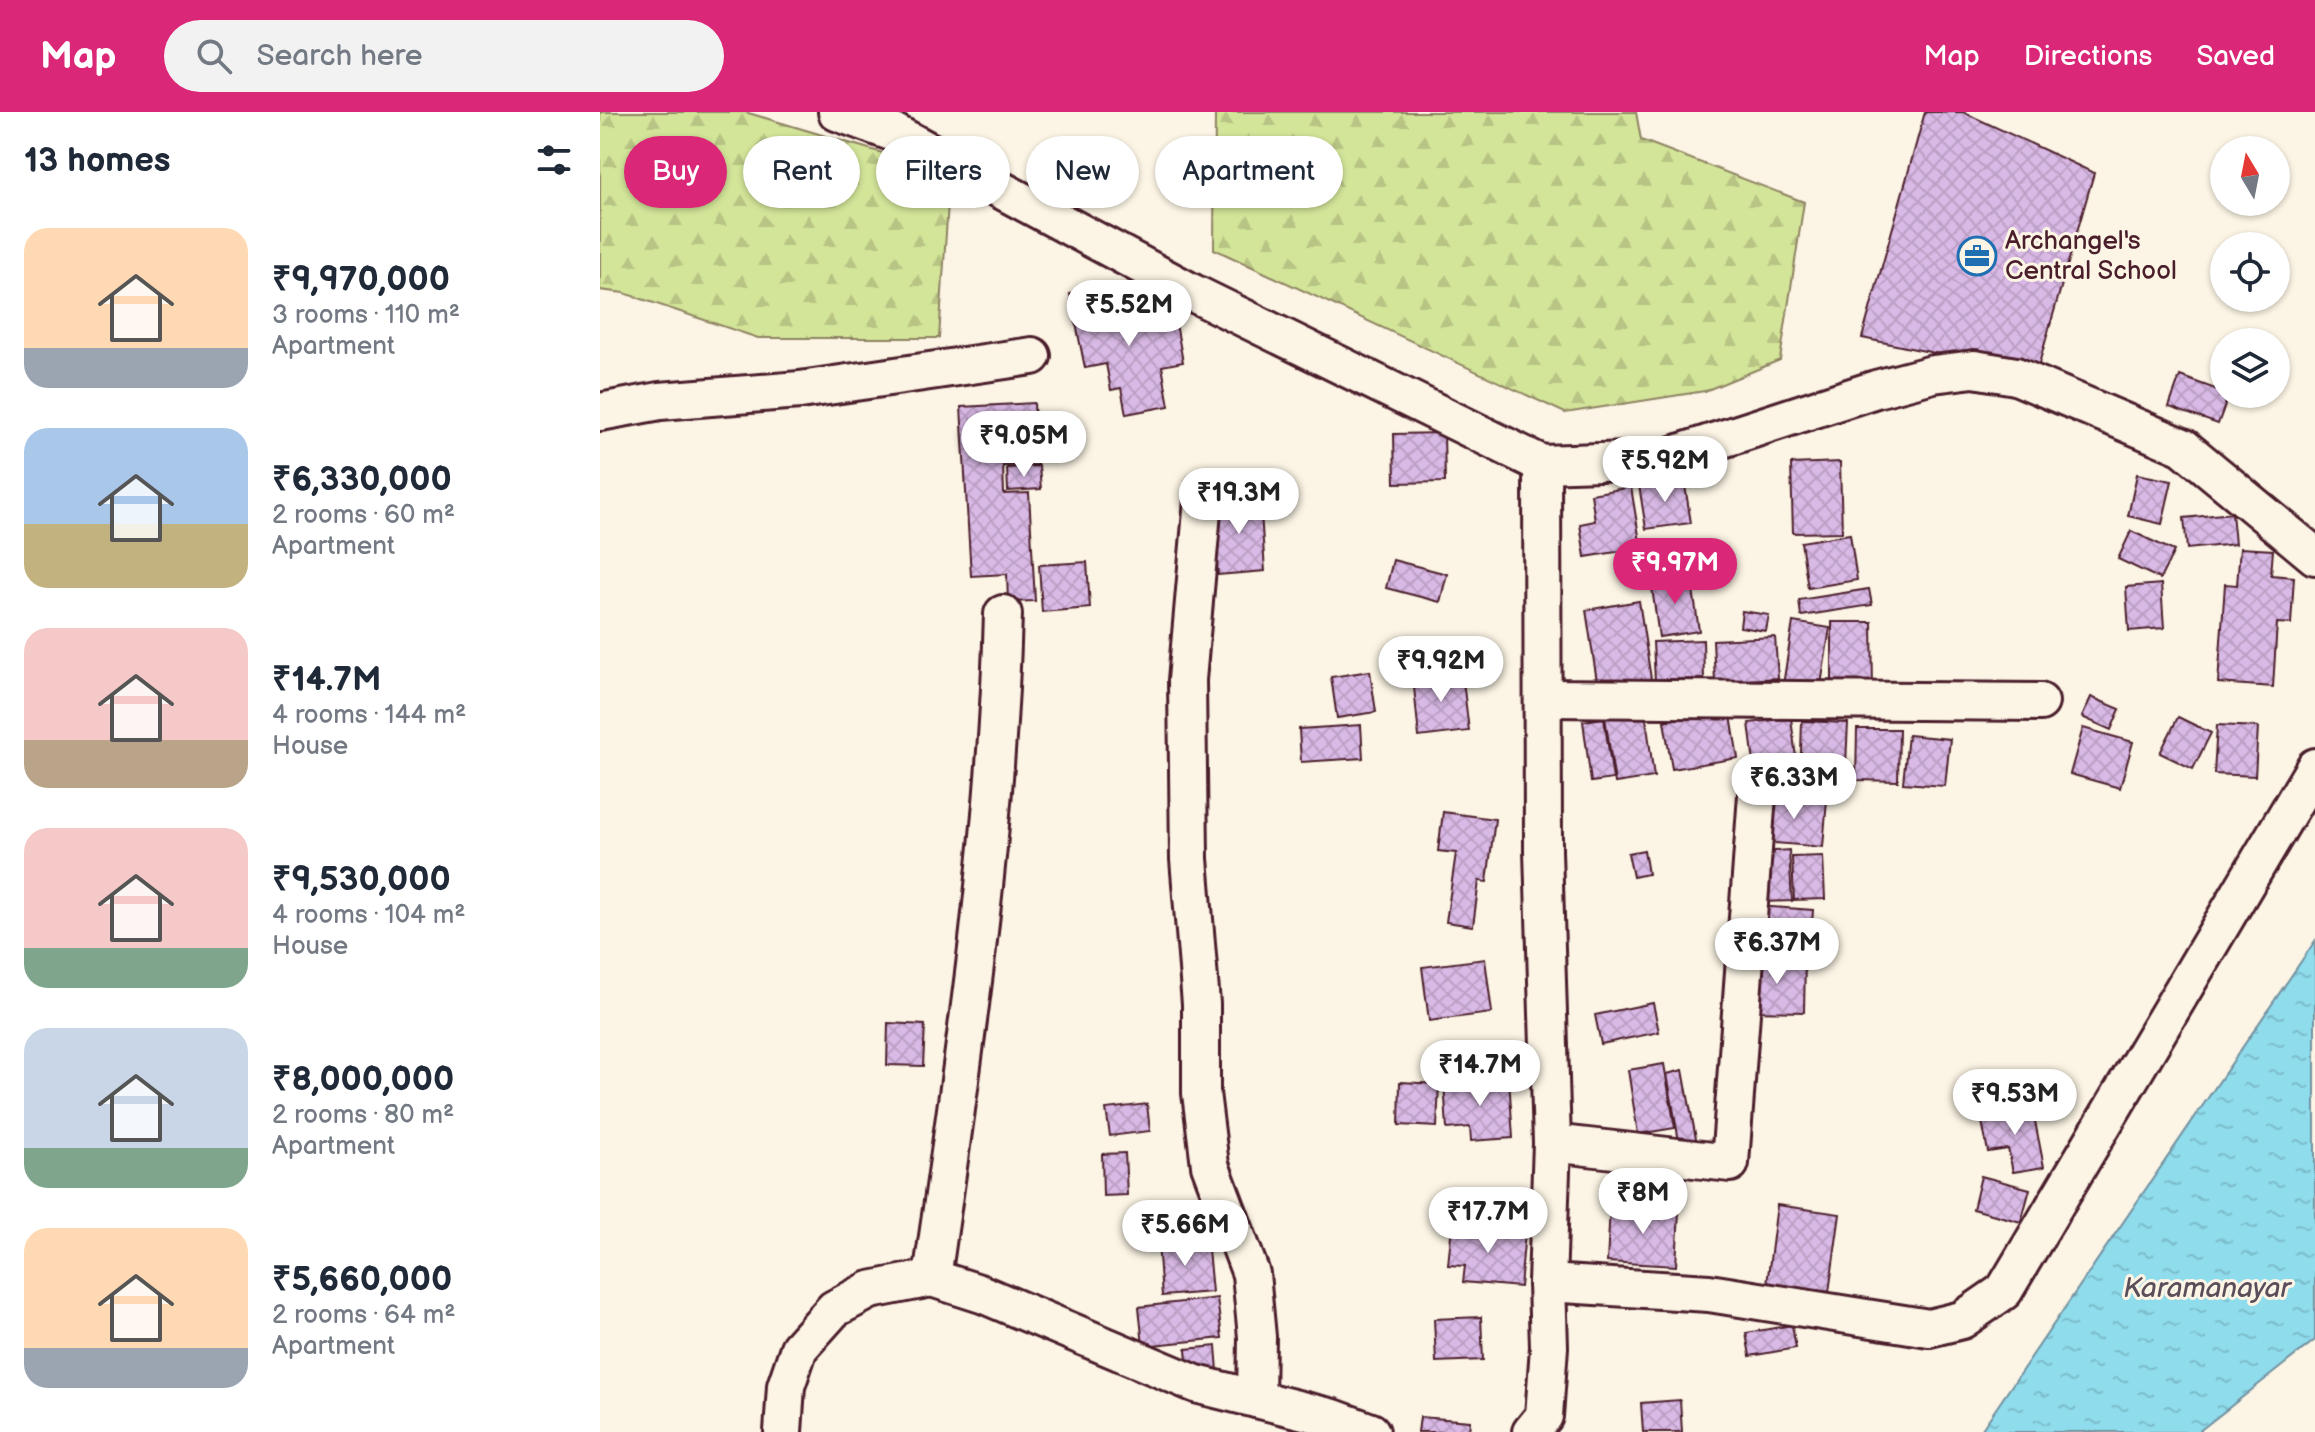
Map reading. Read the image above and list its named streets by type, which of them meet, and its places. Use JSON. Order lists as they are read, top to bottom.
{
  "water": ["Karamanayar"],
  "places": {
    "office": ["Archangel's Central School"]
  },
  "north": "top",
  "page": {
    "header": "Map",
    "search": "Search here",
    "nav": ["Map", "Directions", "Saved"],
    "heading": "13 homes",
    "chip": [
      "Buy",
      "Rent",
      "Filters",
      "New",
      "Apartment"
    ],
    "list": [
      {
        "name": "₹9,970,000",
        "note": "3 rooms · 110 m² · Apartment"
      },
      {
        "name": "₹6,330,000",
        "note": "2 rooms · 60 m² · Apartment"
      },
      {
        "name": "₹14.7M",
        "note": "4 rooms · 144 m² · House"
      },
      {
        "name": "₹9,530,000",
        "note": "4 rooms · 104 m² · House"
      },
      {
        "name": "₹8,000,000",
        "note": "2 rooms · 80 m² · Apartment"
      },
      {
        "name": "₹5,660,000",
        "note": "2 rooms · 64 m² · Apartment"
      }
    ],
    "price": [
      "₹5.52M",
      "₹9.05M",
      "₹5.92M",
      "₹19.3M",
      "₹9.97M",
      "₹9.92M",
      "₹6.33M",
      "₹6.37M",
      "₹14.7M",
      "₹9.53M",
      "₹8M",
      "₹17.7M",
      "₹5.66M"
    ]
  }
}
